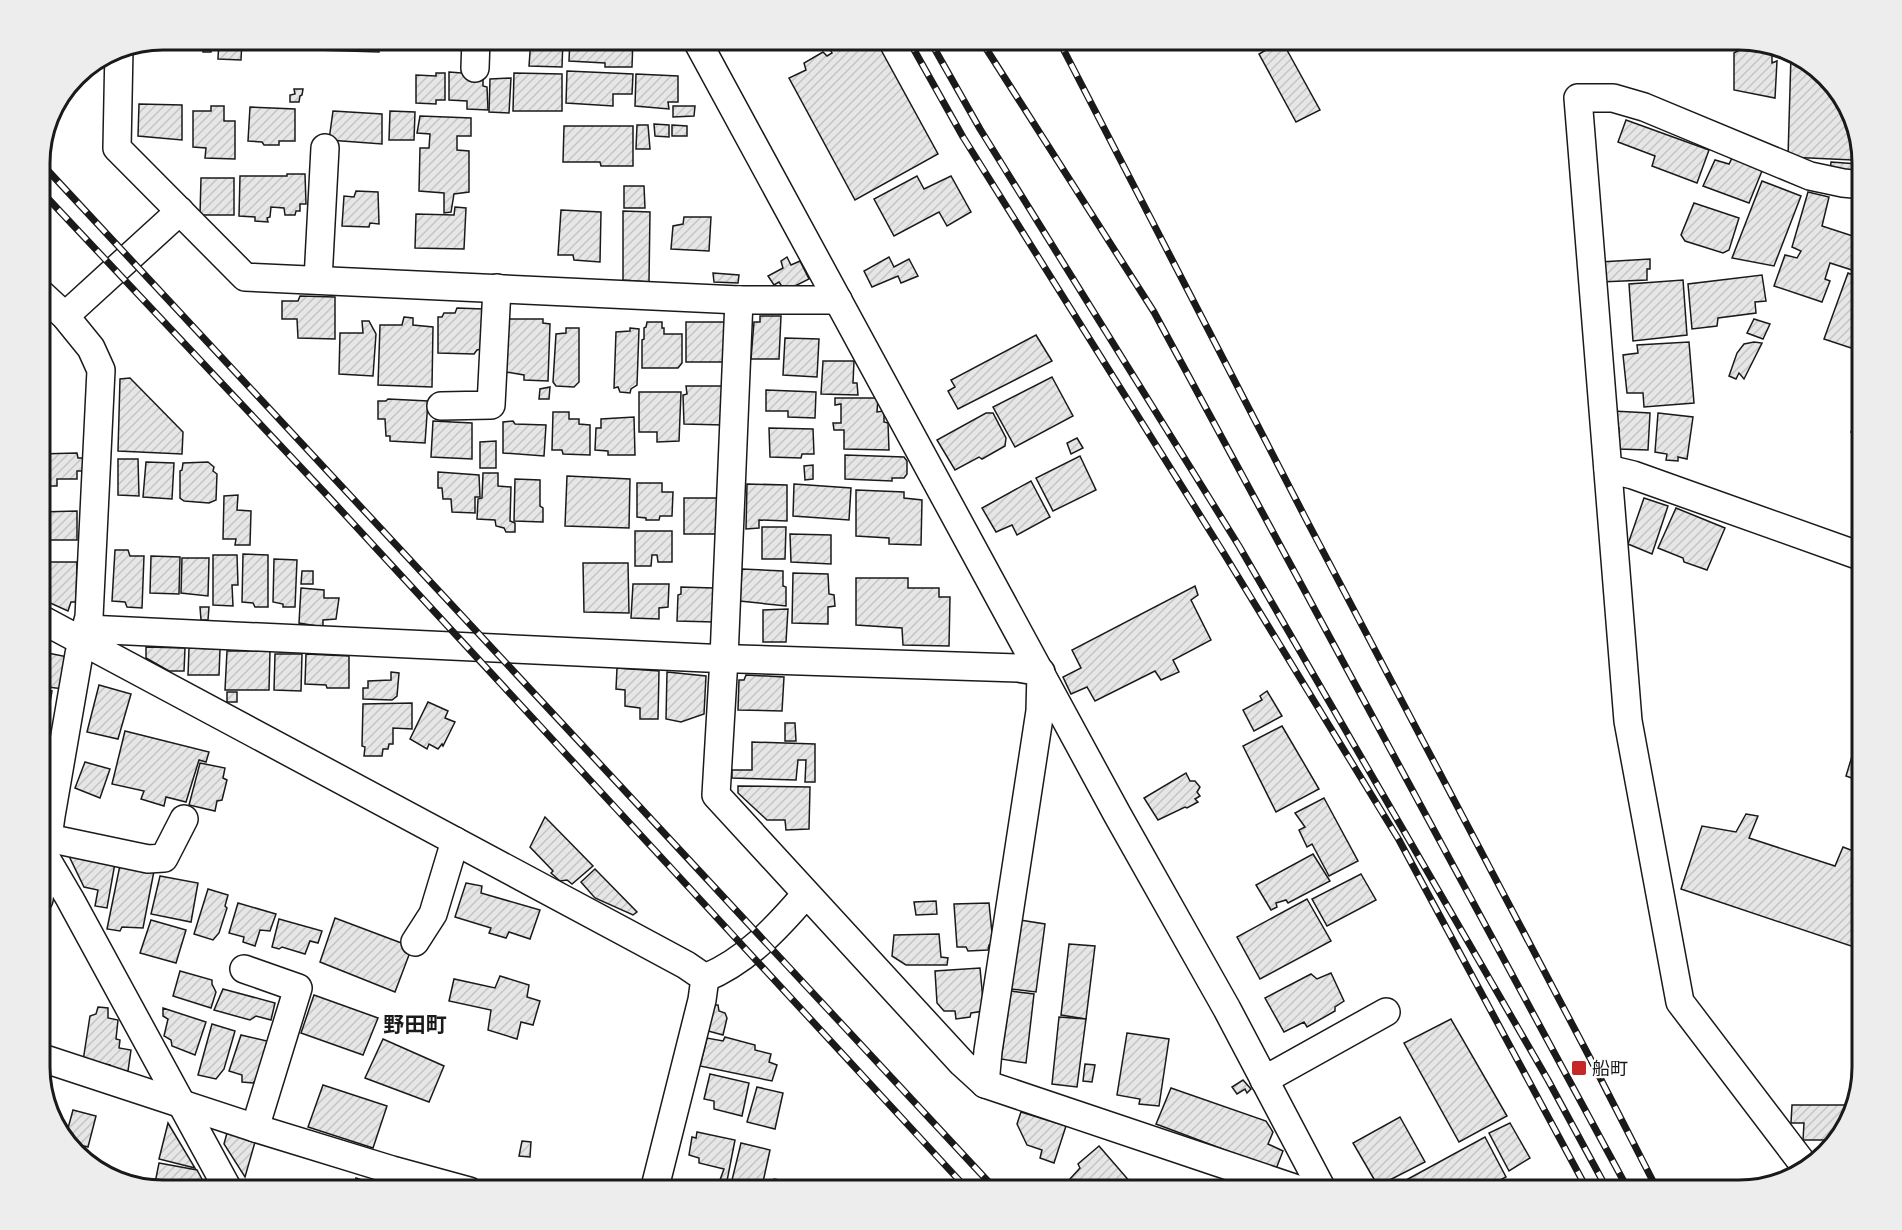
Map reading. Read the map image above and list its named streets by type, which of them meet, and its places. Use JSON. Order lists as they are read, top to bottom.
{
  "districts": ["野田町"],
  "places": {
    "transit": ["船町"]
  }
}
